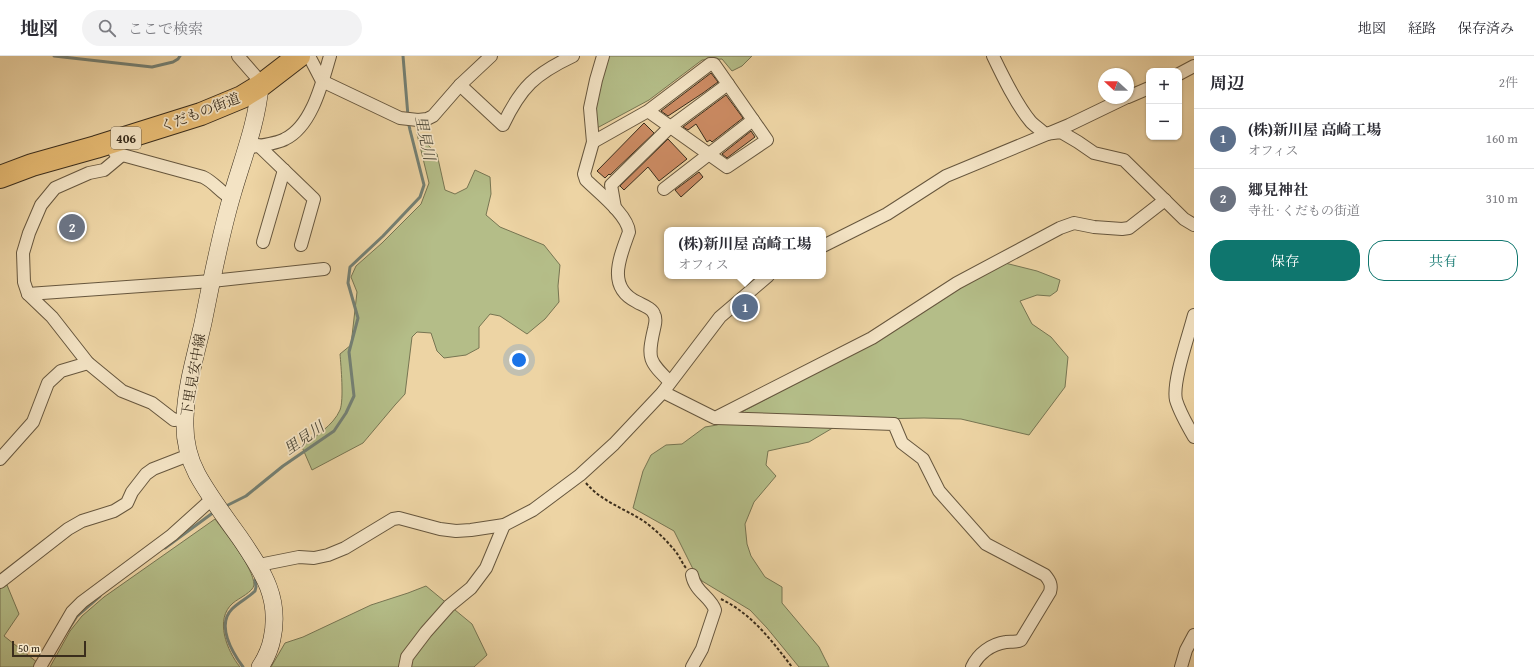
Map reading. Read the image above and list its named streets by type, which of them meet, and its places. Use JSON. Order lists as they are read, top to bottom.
{
  "streets": {
    "highway": ["くだもの街道", "406"],
    "main road": ["下里見安中線"]
  },
  "crossings": [
    ["くだもの街道", "下里見安中線"]
  ],
  "water": ["里見川"],
  "scale_bar": "50 m",
  "north": "left",
  "page": {
    "header": "地図",
    "search": "ここで検索",
    "nav": ["地図", "経路", "保存済み"],
    "heading": ["周辺", "2件"],
    "map_buttons": ["+", "−"],
    "list": [
      {
        "mark": "1",
        "name": "(株)新川屋 高崎工場",
        "note": "オフィス",
        "value": "160 m"
      },
      {
        "mark": "2",
        "name": "郷見神社",
        "note": "寺社 · くだもの街道",
        "value": "310 m"
      }
    ],
    "pins": ["2", "1"],
    "popup": ["(株)新川屋 高崎工場", "オフィス"],
    "buttons": ["保存", "共有"],
    "scale": "50 m"
  }
}
